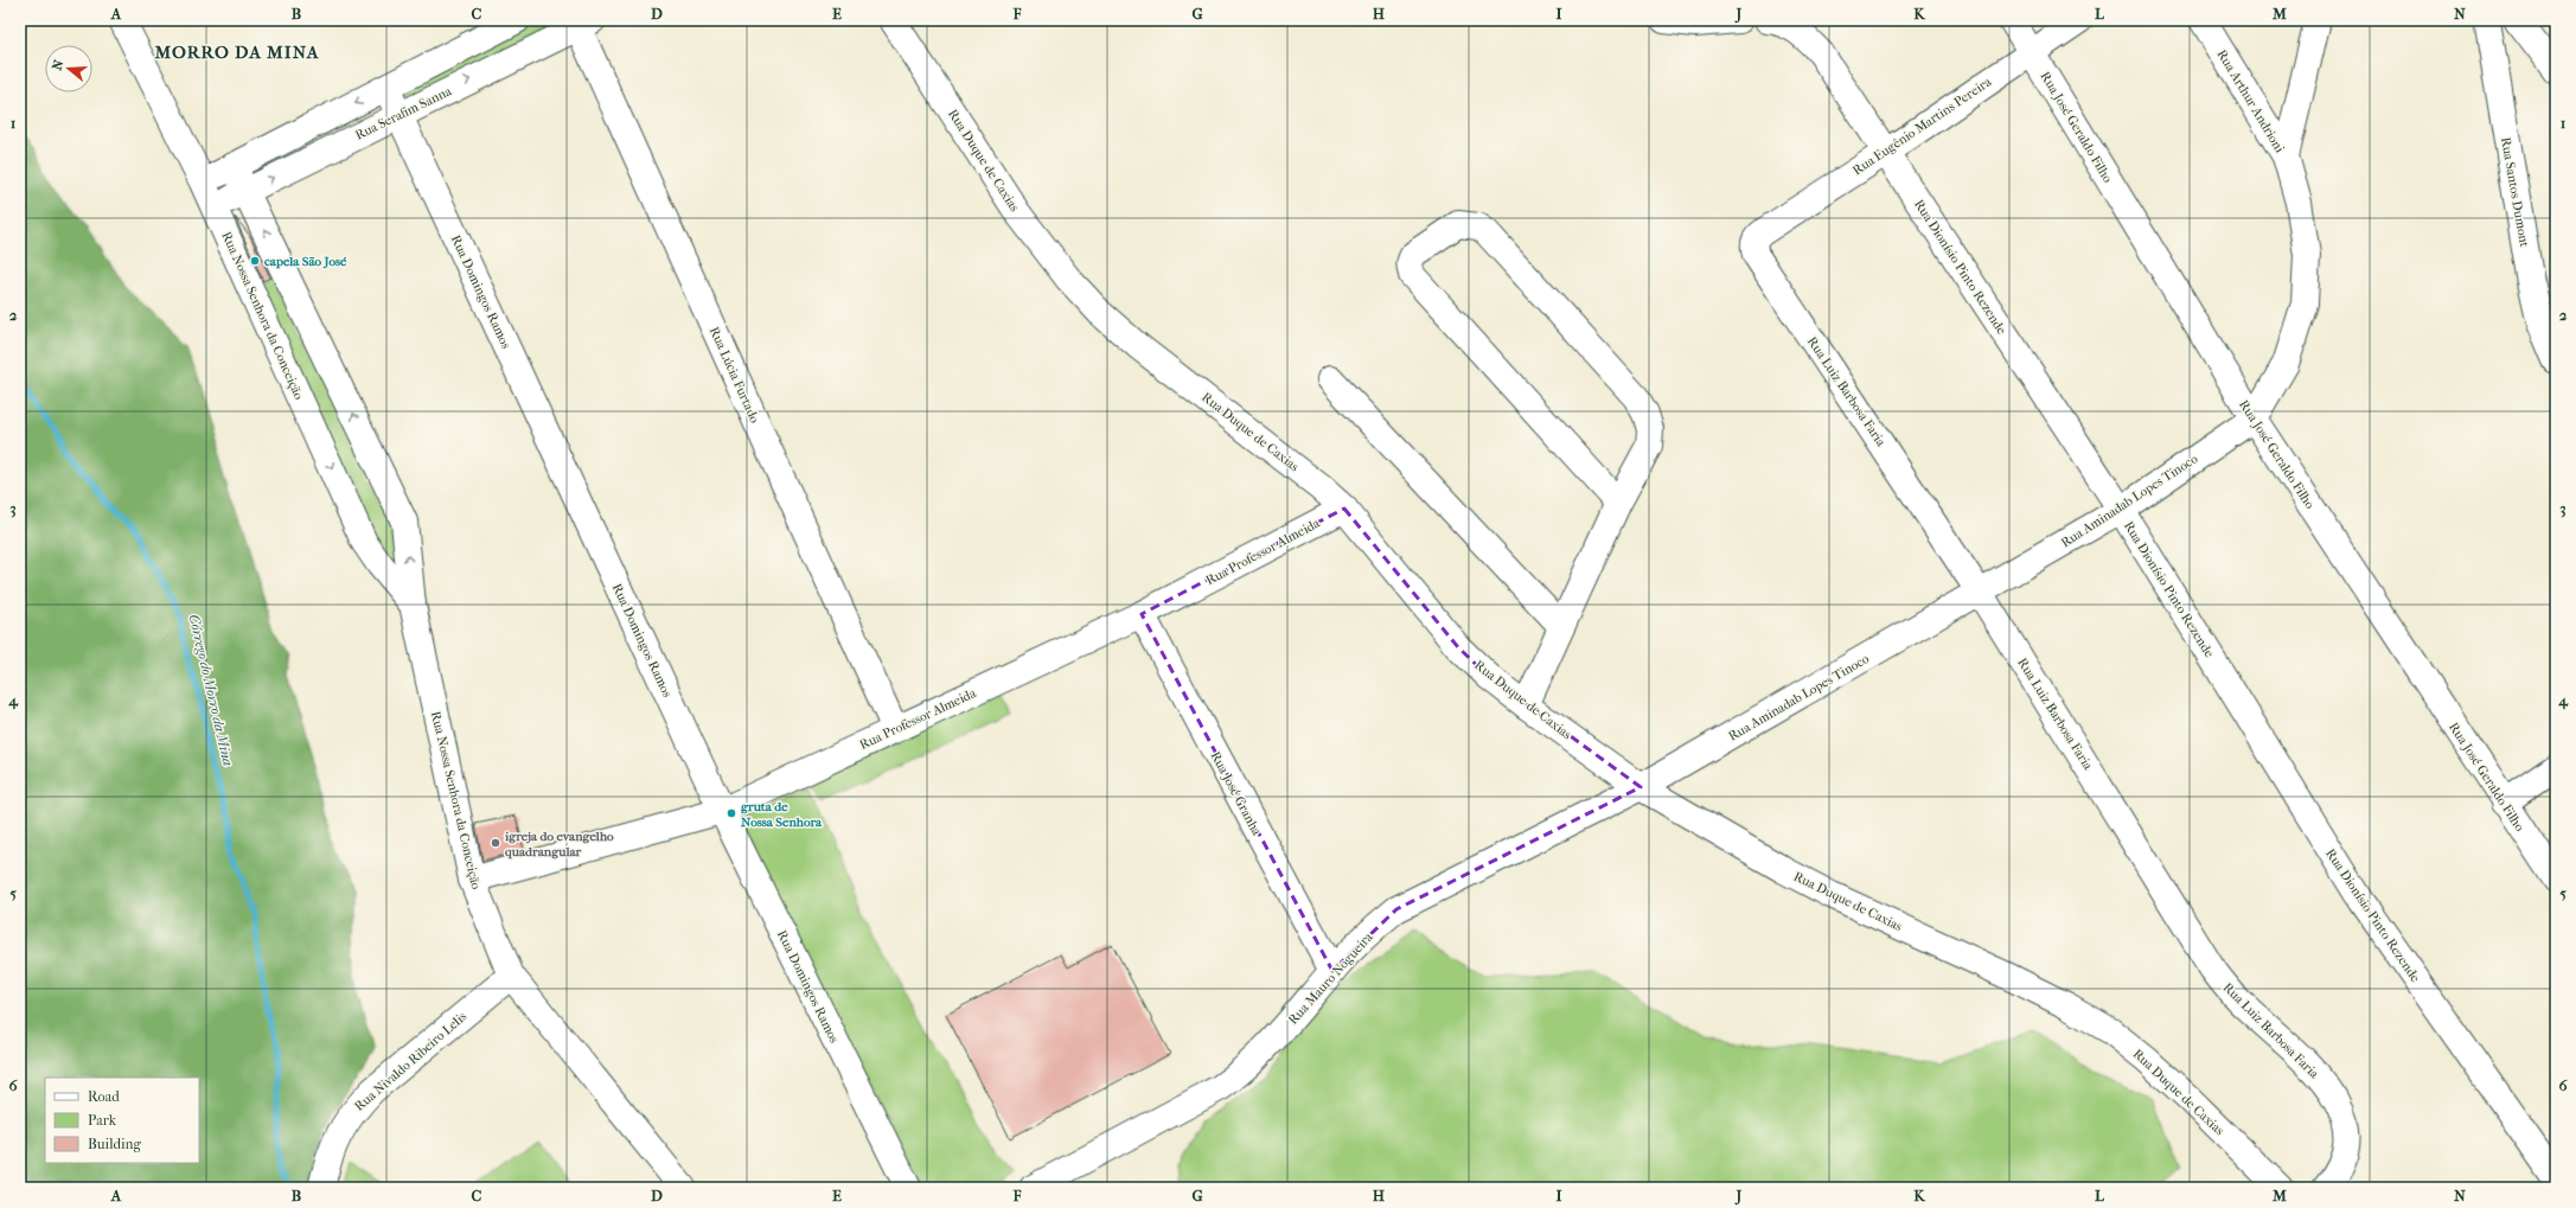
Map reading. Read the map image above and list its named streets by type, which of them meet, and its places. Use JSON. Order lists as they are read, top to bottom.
{
  "streets": {
    "street": [
      "Rua Arthur Andrioni",
      "Rua Serafim Sanna",
      "Rua Eugênio Martins Pereira",
      "Rua José Geraldo Filho",
      "Rua Duque de Caxias",
      "Rua Santos Dumont",
      "Rua Dionísio Pinto Rezende",
      "Rua Domingos Ramos",
      "Rua Nossa Senhora da Conceição",
      "Rua Lúcia Furtado",
      "Rua Luiz Barbosa Faria",
      "Rua Aminadab Lopes Tinoco",
      "Rua Professor Almeida",
      "Rua José Granha",
      "Rua Mauro Nogueira",
      "Rua Nivaldo Ribeiro Lelis"
    ]
  },
  "crossings": [
    ["Rua Arthur Andrioni", "Rua Aminadab Lopes Tinoco"],
    ["Rua Serafim Sanna", "Rua Domingos Ramos"],
    ["Rua Serafim Sanna", "Rua Nossa Senhora da Conceição"],
    ["Rua Serafim Sanna", "Rua Lúcia Furtado"],
    ["Rua Eugênio Martins Pereira", "Rua José Geraldo Filho"],
    ["Rua Eugênio Martins Pereira", "Rua Dionísio Pinto Rezende"],
    ["Rua Eugênio Martins Pereira", "Rua Luiz Barbosa Faria"],
    ["Rua José Geraldo Filho", "Rua Aminadab Lopes Tinoco"],
    ["Rua Duque de Caxias", "Rua Aminadab Lopes Tinoco"],
    ["Rua Duque de Caxias", "Rua Professor Almeida"],
    ["Rua Duque de Caxias", "Rua Mauro Nogueira"],
    ["Rua Dionísio Pinto Rezende", "Rua Aminadab Lopes Tinoco"],
    ["Rua Domingos Ramos", "Rua Professor Almeida"],
    ["Rua Nossa Senhora da Conceição", "Rua Professor Almeida"],
    ["Rua Nossa Senhora da Conceição", "Rua Nivaldo Ribeiro Lelis"],
    ["Rua Lúcia Furtado", "Rua Professor Almeida"],
    ["Rua Luiz Barbosa Faria", "Rua Aminadab Lopes Tinoco"],
    ["Rua Aminadab Lopes Tinoco", "Rua Mauro Nogueira"],
    ["Rua Professor Almeida", "Rua José Granha"],
    ["Rua José Granha", "Rua Mauro Nogueira"]
  ],
  "districts": ["MORRO DA MINA"],
  "water": ["Córrego do Morro da Mina"],
  "places": ["capela São José", "gruta de Nossa Senhora", "igreja do evangelho quadrangular"],
  "legend": ["Road", "Park", "Building"],
  "north": "left",
  "grid": {
    "columns": [
      "A",
      "B",
      "C",
      "D",
      "E",
      "F",
      "G",
      "H",
      "I",
      "J",
      "K",
      "L",
      "M",
      "N"
    ],
    "rows": [
      "1",
      "2",
      "3",
      "4",
      "5",
      "6"
    ]
  }
}
